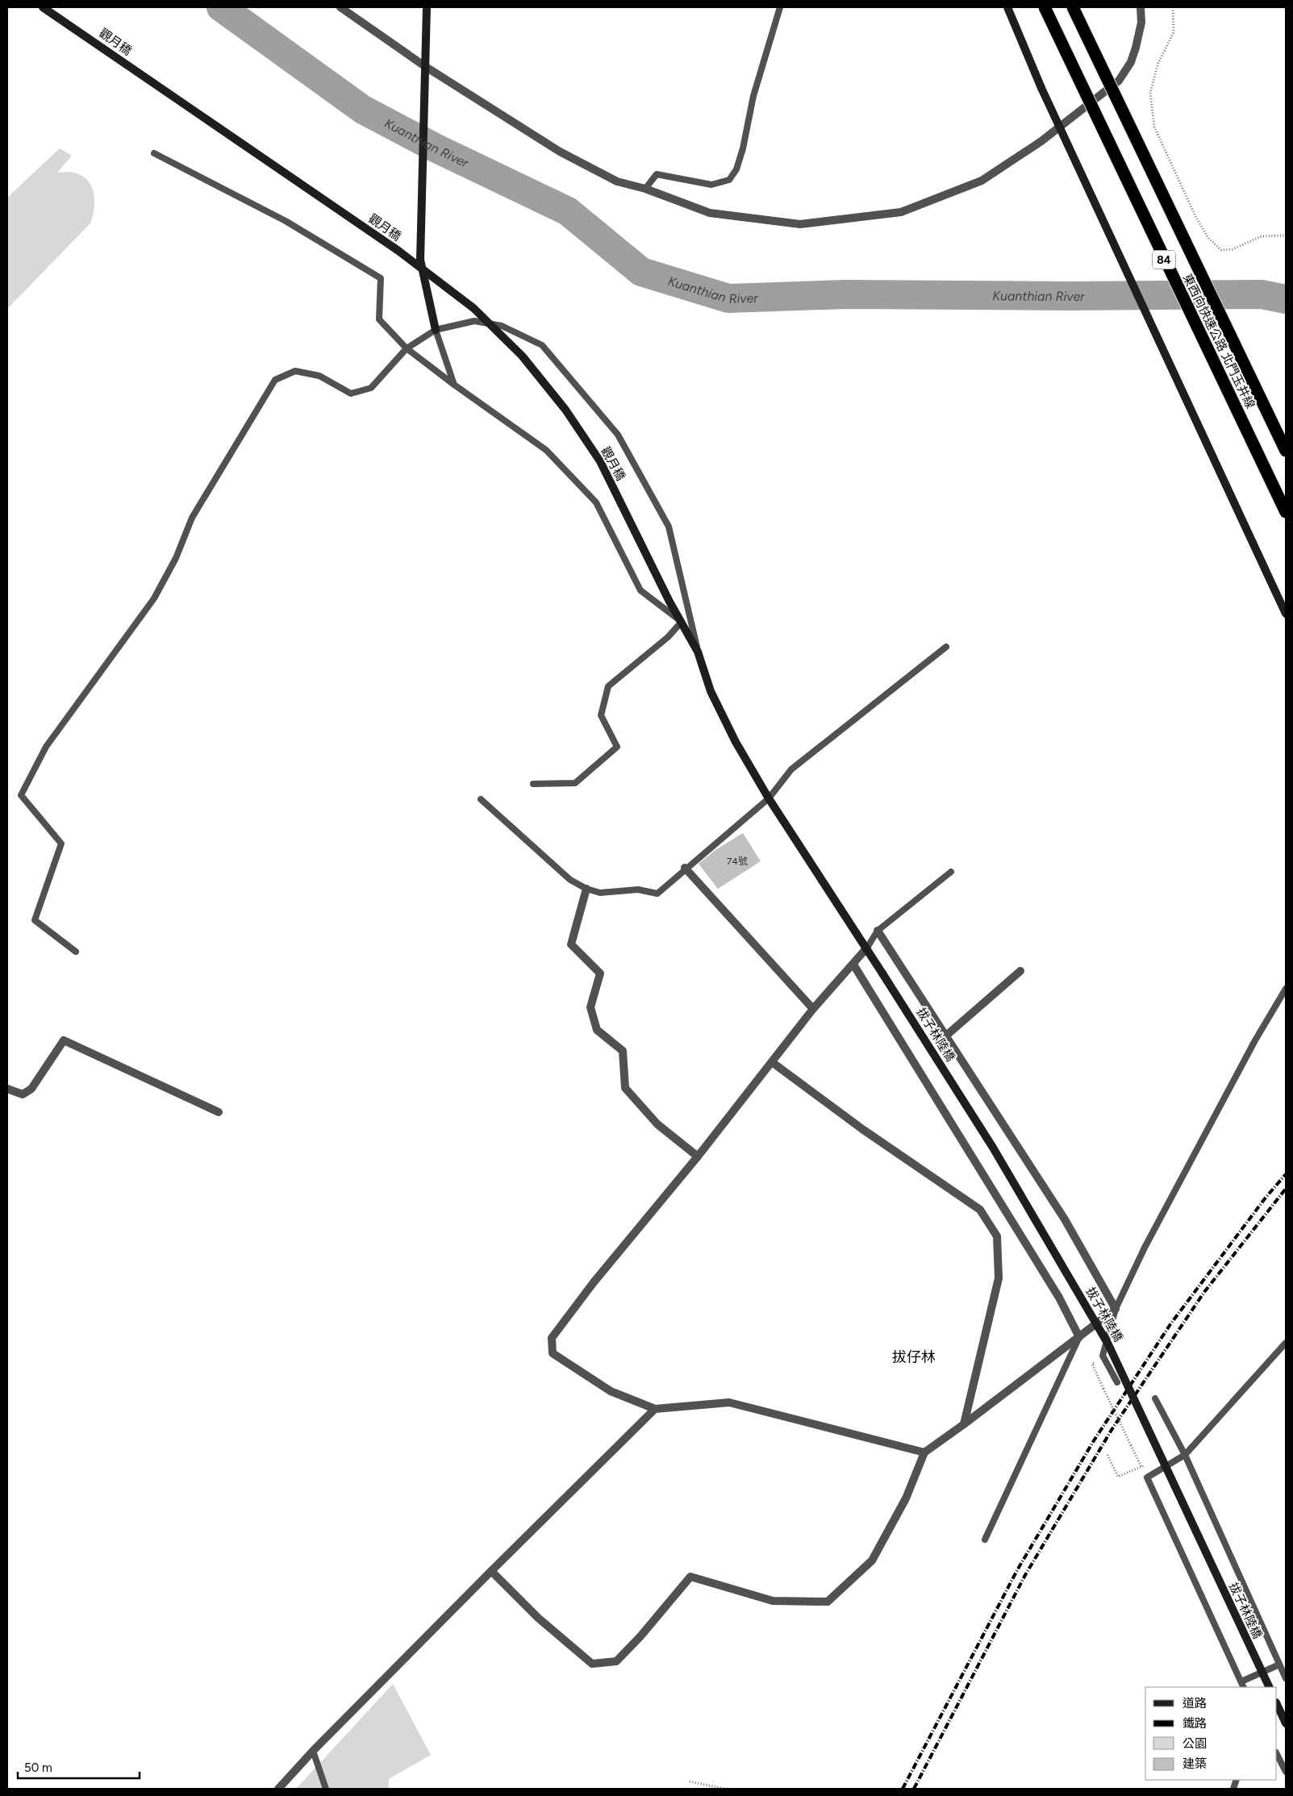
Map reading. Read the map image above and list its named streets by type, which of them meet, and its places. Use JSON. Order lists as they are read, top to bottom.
{
  "streets": {
    "highway": ["84", "東西向快速公路 北門玉井線"],
    "main road": ["觀月穚", "拔子林陸橋"]
  },
  "crossings": [
    ["觀月穚", "拔子林陸橋"]
  ],
  "districts": ["拔仔林"],
  "water": ["Kuanthian River"],
  "house_numbers": ["74號"],
  "legend": [
    "道路",
    "鐵路",
    "公園",
    "建築"
  ],
  "scale_bar": "50 m"
}
